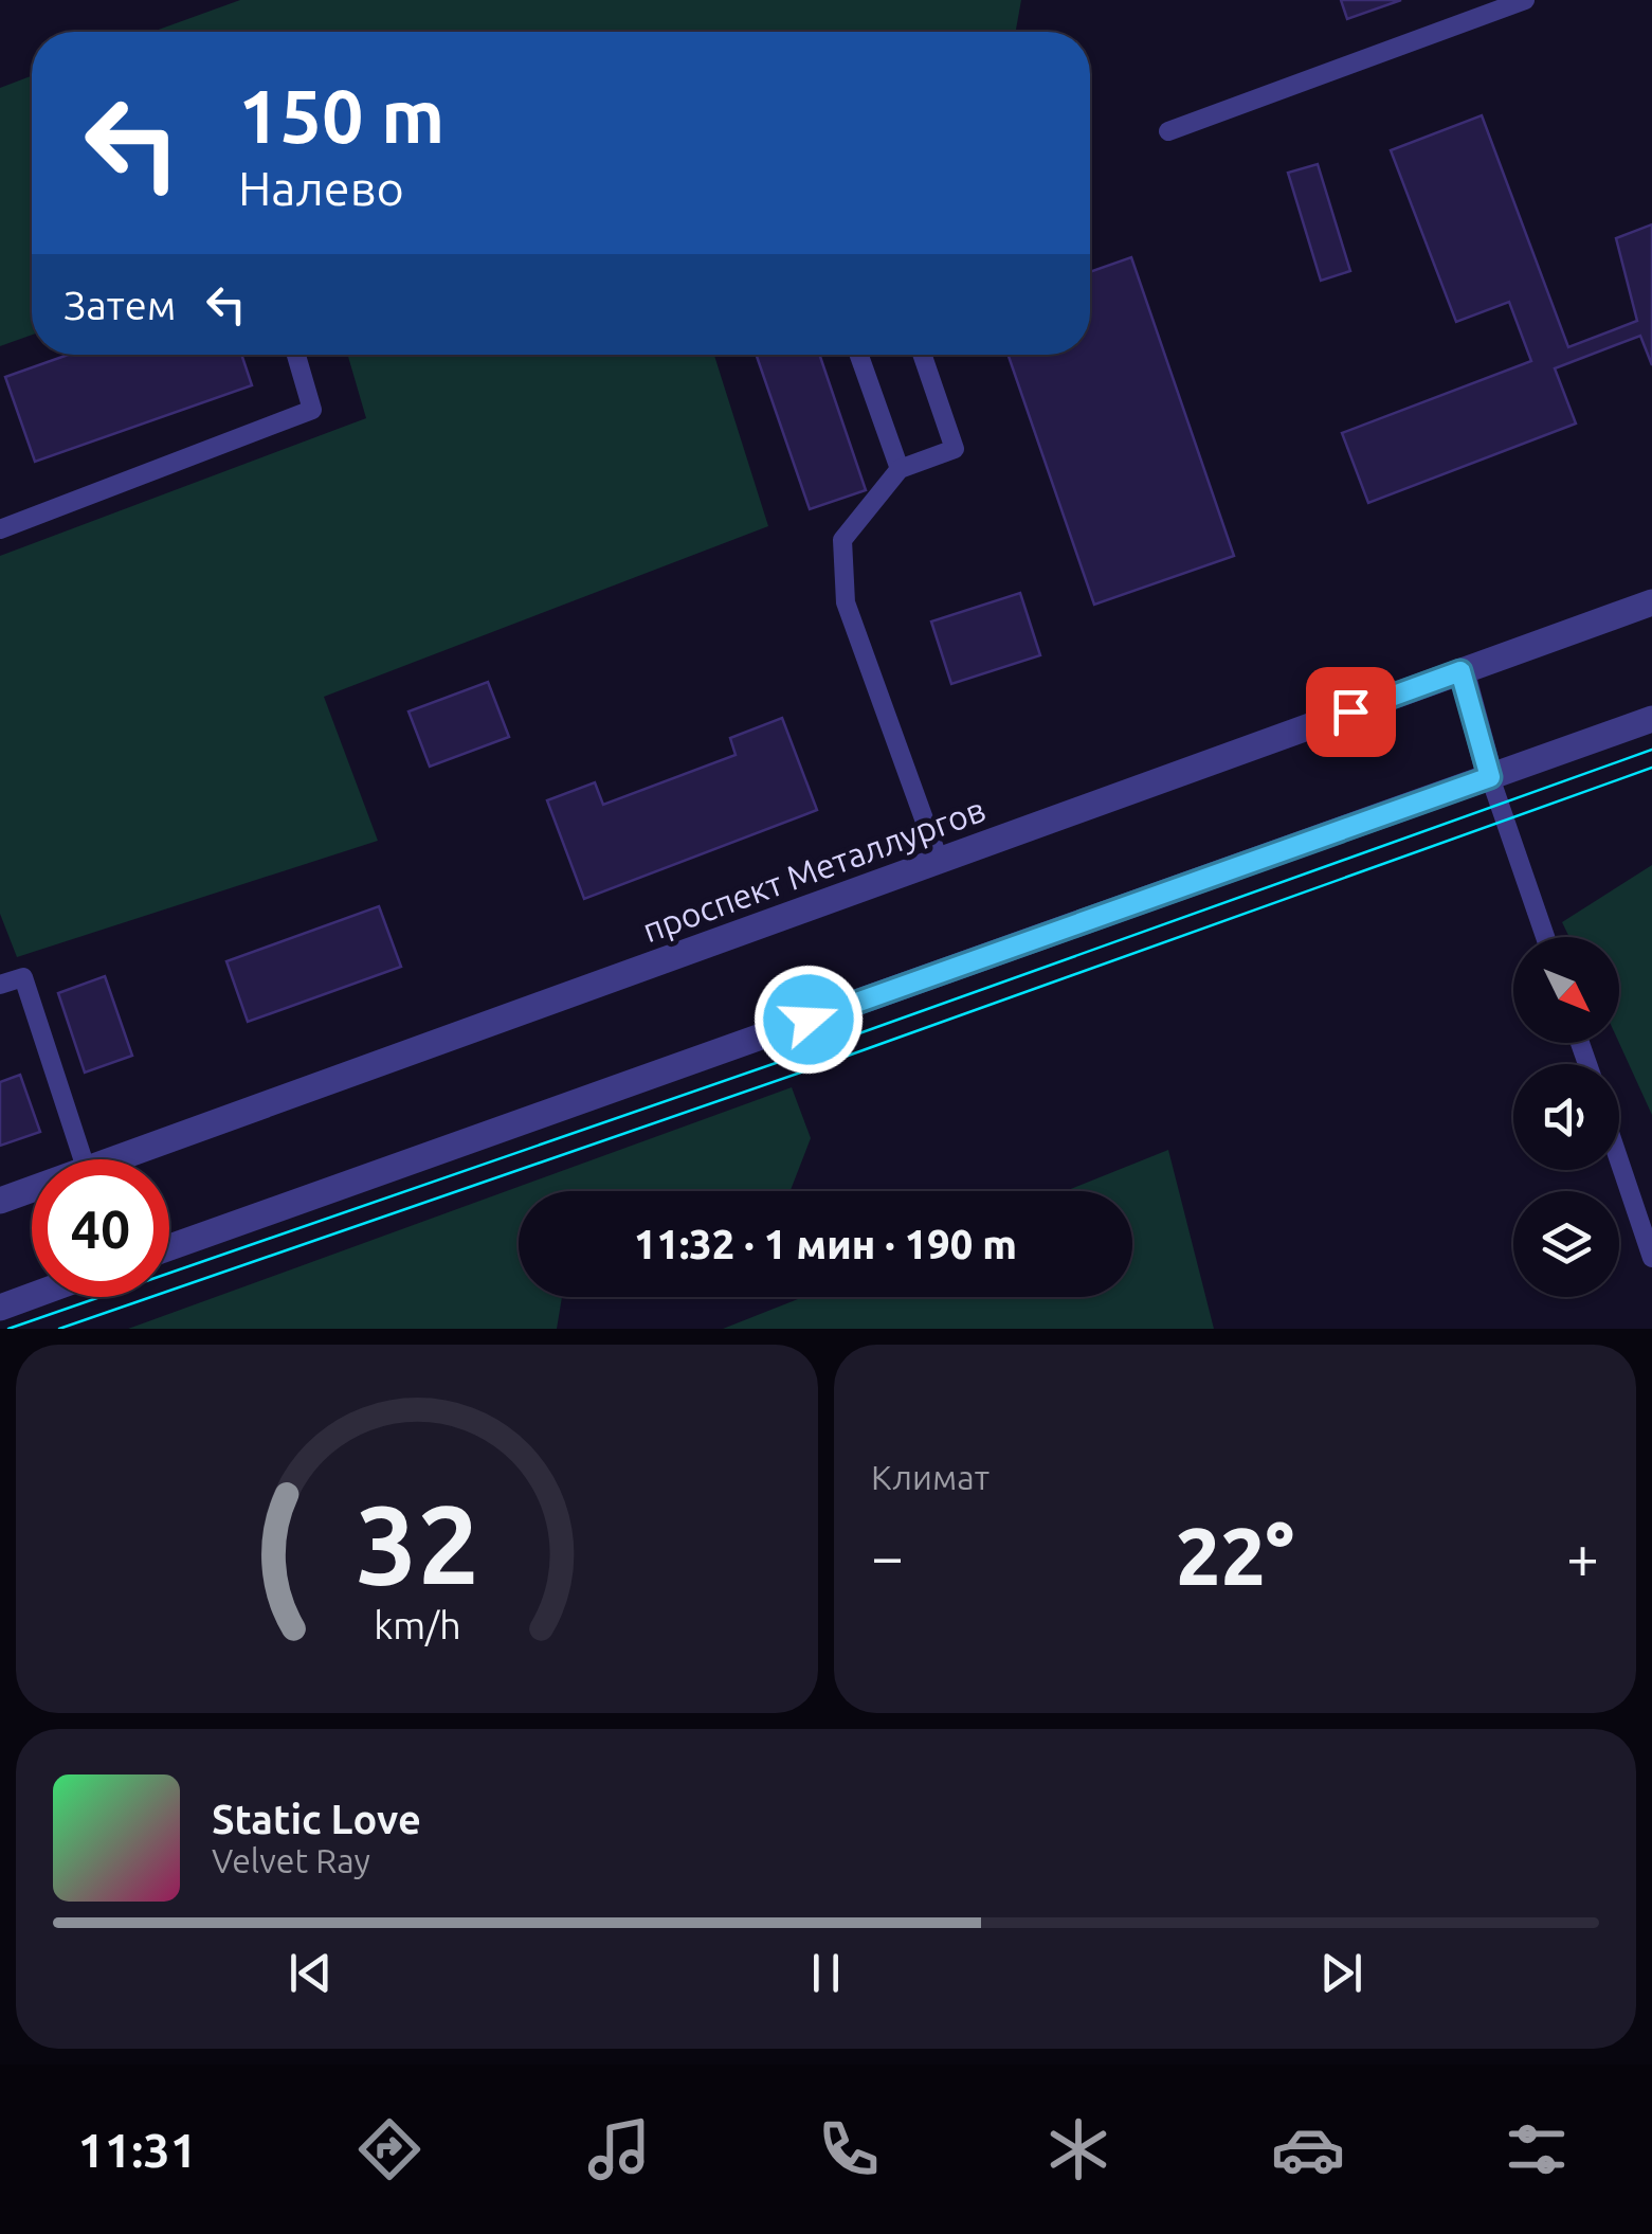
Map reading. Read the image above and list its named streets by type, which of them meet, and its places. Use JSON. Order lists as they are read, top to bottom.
{
  "streets": {
    "street": ["проспект Металлургов"]
  },
  "north": "bottom right",
  "page": {
    "turn": ["150 m", "Налево"],
    "then": "Затем",
    "limit": "40",
    "trip": "11:32 · 1 мин · 190 m",
    "tile": "Климат",
    "heat": ["−", "22°", "+"],
    "song": ["Static Love", "Velvet Ray"],
    "tabs": "11:31",
    "gauge": ["32", "km/h"]
  }
}
